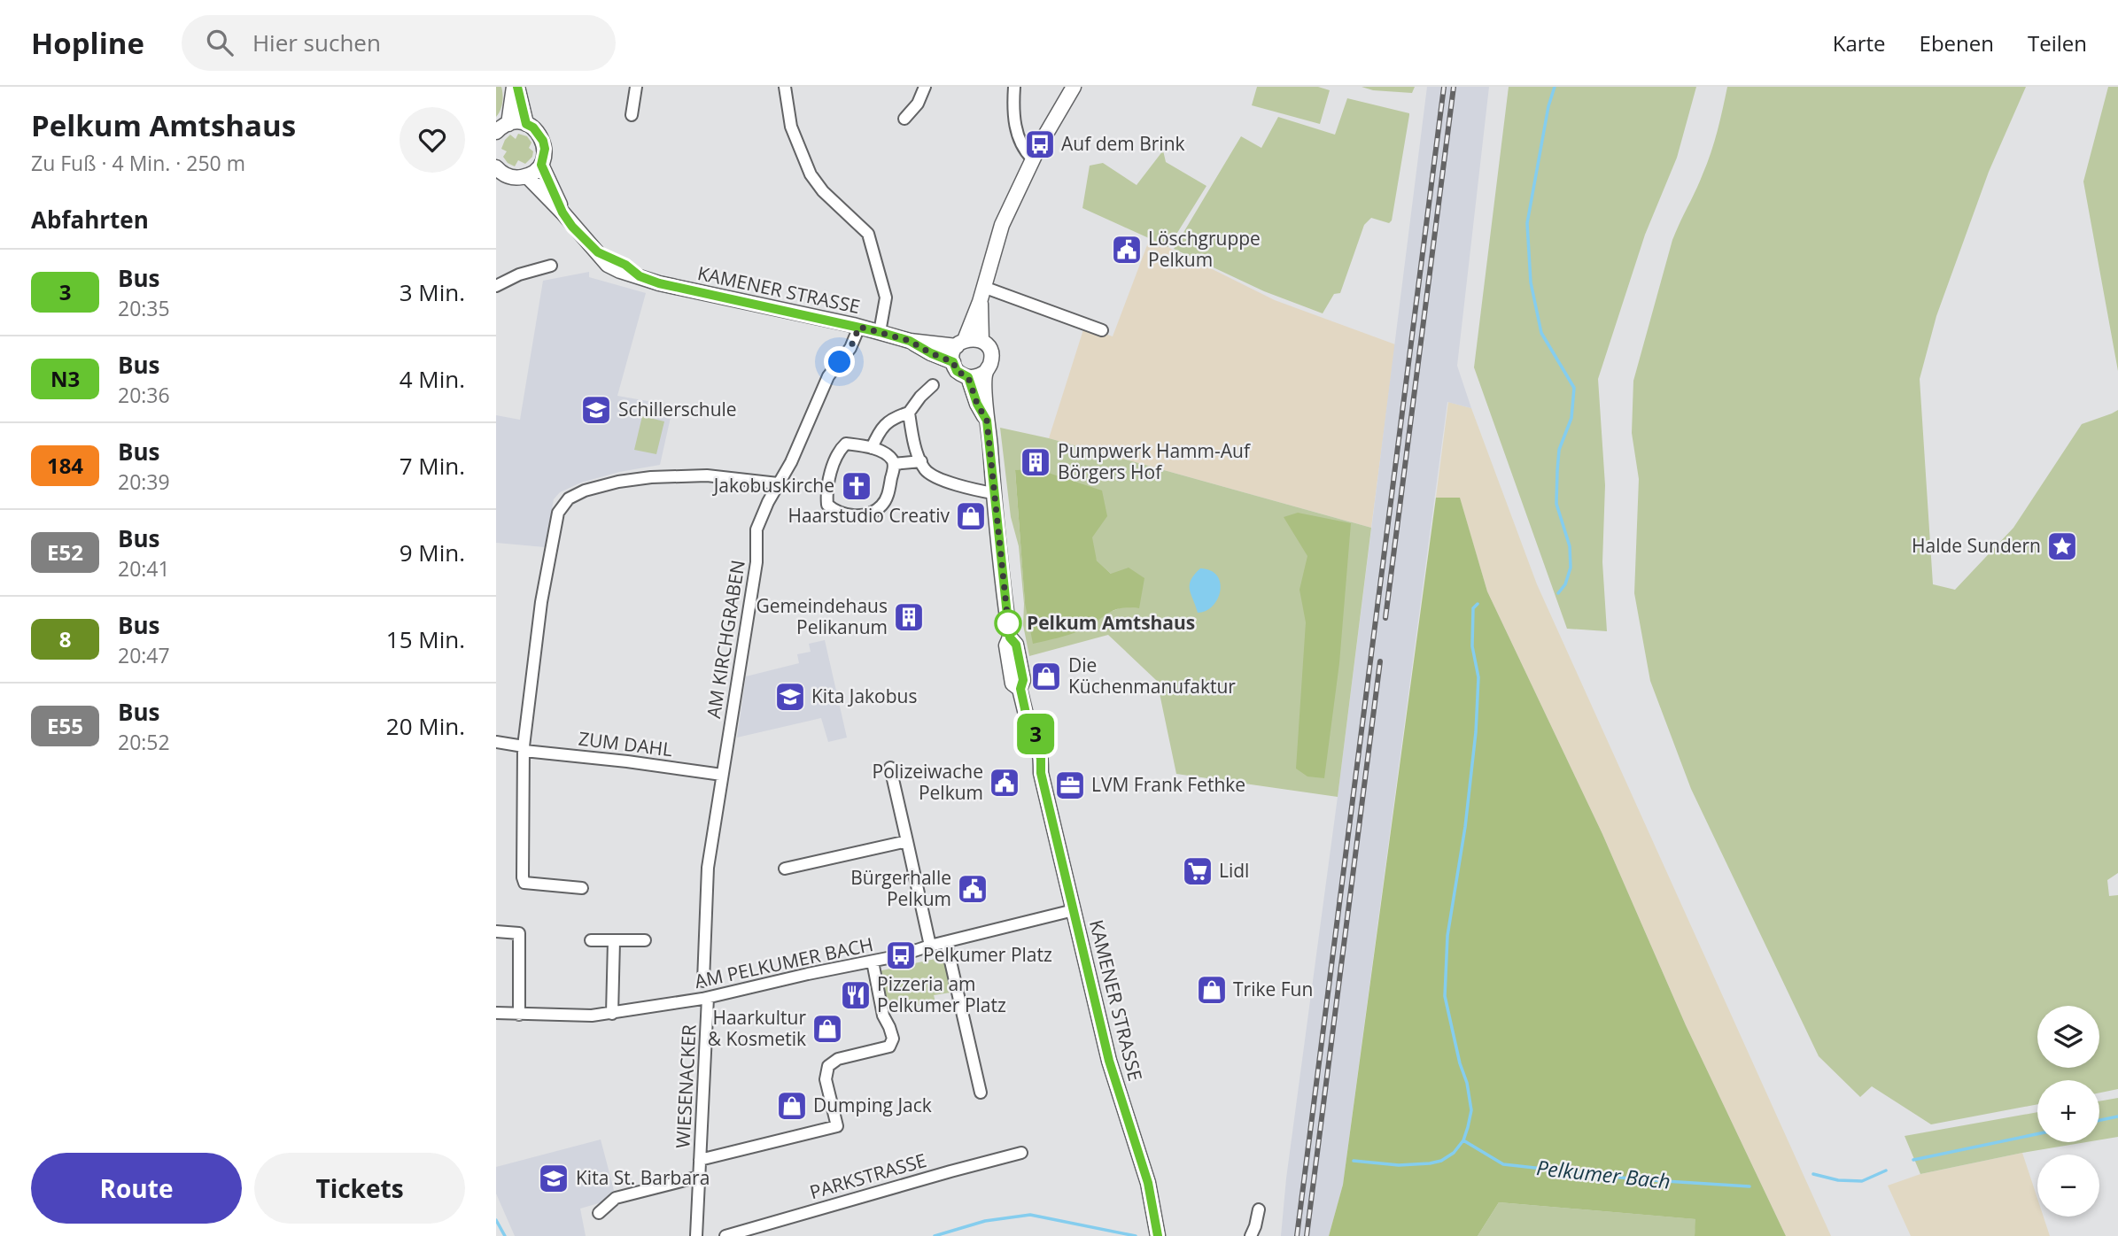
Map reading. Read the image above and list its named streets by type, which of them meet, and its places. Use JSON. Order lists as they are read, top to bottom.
{
  "streets": {
    "main road": ["KAMENER STRASSE"],
    "street": [
      "AM KIRCHGRABEN",
      "ZUM DAHL",
      "AM PELKUMER BACH",
      "WIESENACKER",
      "PARKSTRASSE"
    ]
  },
  "crossings": [
    ["KAMENER STRASSE", "AM KIRCHGRABEN"],
    ["KAMENER STRASSE", "AM PELKUMER BACH"],
    ["AM KIRCHGRABEN", "ZUM DAHL"],
    ["AM PELKUMER BACH", "WIESENACKER"]
  ],
  "water": ["Pelkumer Bach"],
  "places": {
    "bus stop": ["Auf dem Brink", "Pelkumer Platz"],
    "public building": ["Löschgruppe Pelkum", "Polizeiwache Pelkum", "Bürgerhalle Pelkum"],
    "school or university": ["Schillerschule", "Kita Jakobus", "Kita St. Barbara"],
    "building": ["Pumpwerk Hamm-Auf Börgers Hof", "Gemeindehaus Pelikanum"],
    "church": ["Jakobuskirche"],
    "shop": [
      "Haarstudio Creativ",
      "Die Küchenmanufaktur",
      "Trike Fun",
      "Haarkultur & Kosmetik",
      "Dumping Jack"
    ],
    "place": ["Halde Sundern"],
    "other": ["Pelkum Amtshaus"],
    "office": ["LVM Frank Fethke"],
    "supermarket": ["Lidl"],
    "restaurant": ["Pizzeria am Pelkumer Platz"]
  },
  "lines": ["bus line 3"],
  "page": {
    "header": "Hopline",
    "search": "Hier suchen",
    "nav": ["Karte", "Ebenen", "Teilen"],
    "heading": [
      ["Pelkum Amtshaus", "Zu Fuß · 4 Min. · 250 m"],
      "Abfahrten"
    ],
    "on_map": "3",
    "list": [
      {
        "mark": "3",
        "name": "Bus",
        "note": "20:35",
        "value": "3 Min."
      },
      {
        "mark": "N3",
        "name": "Bus",
        "note": "20:36",
        "value": "4 Min."
      },
      {
        "mark": "184",
        "name": "Bus",
        "note": "20:39",
        "value": "7 Min."
      },
      {
        "mark": "E52",
        "name": "Bus",
        "note": "20:41",
        "value": "9 Min."
      },
      {
        "mark": "8",
        "name": "Bus",
        "note": "20:47",
        "value": "15 Min."
      },
      {
        "mark": "E55",
        "name": "Bus",
        "note": "20:52",
        "value": "20 Min."
      }
    ],
    "map_buttons": ["+", "−"],
    "buttons": ["Route", "Tickets"]
  }
}
